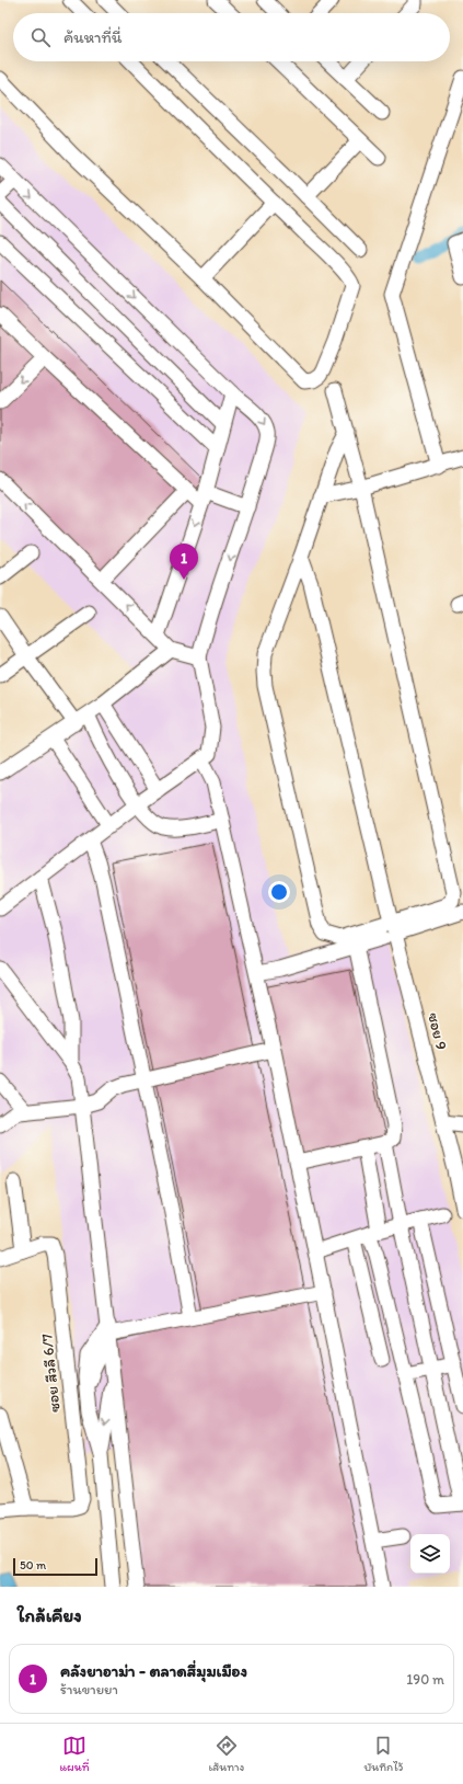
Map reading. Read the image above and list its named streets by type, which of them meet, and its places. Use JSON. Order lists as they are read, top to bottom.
{
  "streets": {
    "street": ["ซอย 9", "ซอย สีวลี 6/7"]
  },
  "scale_bar": "50 m",
  "page": {
    "search": "ค้นหาที่นี่",
    "pins": "1",
    "scale": "50 m",
    "heading": "ใกล้เคียง",
    "list": [
      {
        "mark": "1",
        "name": "คลังยาอาม่า - ตลาดสี่มุมเมือง",
        "note": "ร้านขายยา",
        "value": "190 m"
      }
    ],
    "nav": ["แผนที่", "เส้นทาง", "บันทึกไว้"]
  }
}
